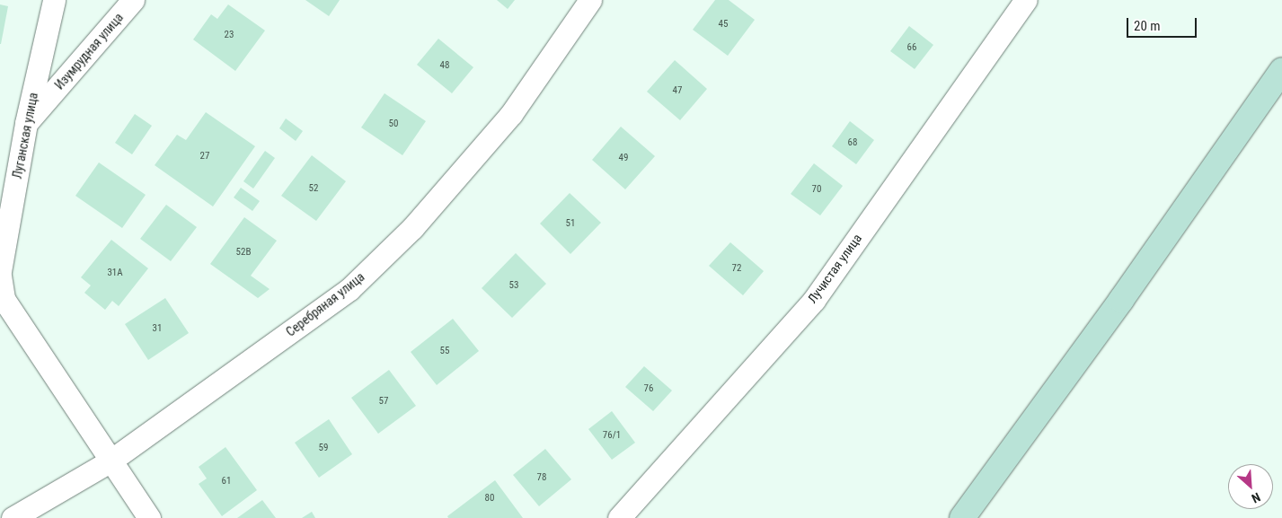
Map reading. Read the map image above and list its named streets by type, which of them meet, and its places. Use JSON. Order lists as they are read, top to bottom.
{
  "streets": {
    "street": [
      "Изумрудная улица",
      "Луганская улица",
      "Лучистая улица",
      "Серебряная улица"
    ]
  },
  "crossings": [
    ["Изумрудная улица", "Луганская улица"]
  ],
  "house_numbers": [
    "45",
    "23",
    "66",
    "48",
    "47",
    "50",
    "68",
    "27",
    "49",
    "52",
    "70",
    "51",
    "52В",
    "72",
    "31А",
    "53",
    "31",
    "55",
    "76",
    "57",
    "76/1",
    "59",
    "78",
    "61",
    "80"
  ],
  "scale_bar": "20 m",
  "north": "bottom right"
}
